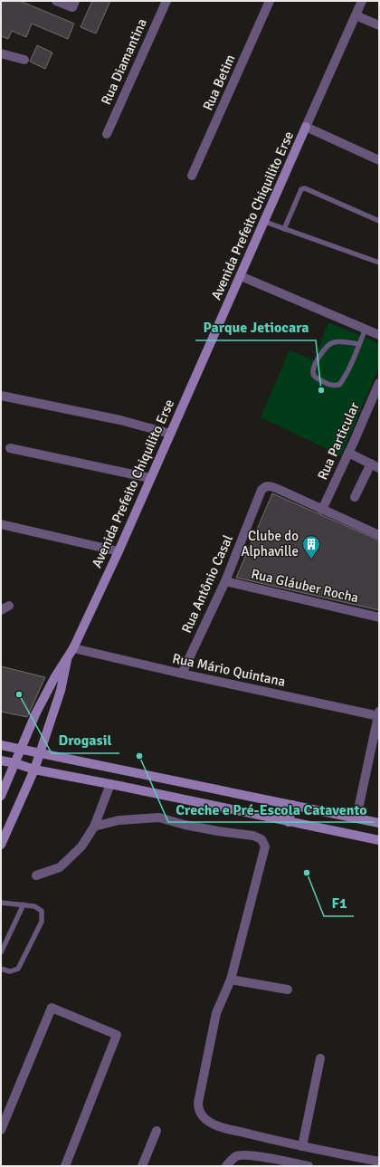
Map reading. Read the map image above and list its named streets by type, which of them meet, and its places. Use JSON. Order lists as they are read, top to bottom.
{
  "streets": {
    "main road": ["Avenida Prefeito Chiquilito Erse"],
    "street": [
      "Rua Diamantina",
      "Rua Betim",
      "Rua Particular",
      "Rua Antônio Casal",
      "Rua Gláuber Rocha",
      "Rua Mário Quintana"
    ]
  },
  "crossings": [
    ["Avenida Prefeito Chiquilito Erse", "Rua Mário Quintana"],
    ["Rua Particular", "Rua Antônio Casal"],
    ["Rua Antônio Casal", "Rua Gláuber Rocha"],
    ["Rua Antônio Casal", "Rua Mário Quintana"]
  ],
  "places": {
    "other": [
      "Parque Jetiocara",
      "Drogasil",
      "Creche e Pré-Escola Catavento",
      "F1"
    ],
    "building": ["Clube do Alphaville"]
  }
}
